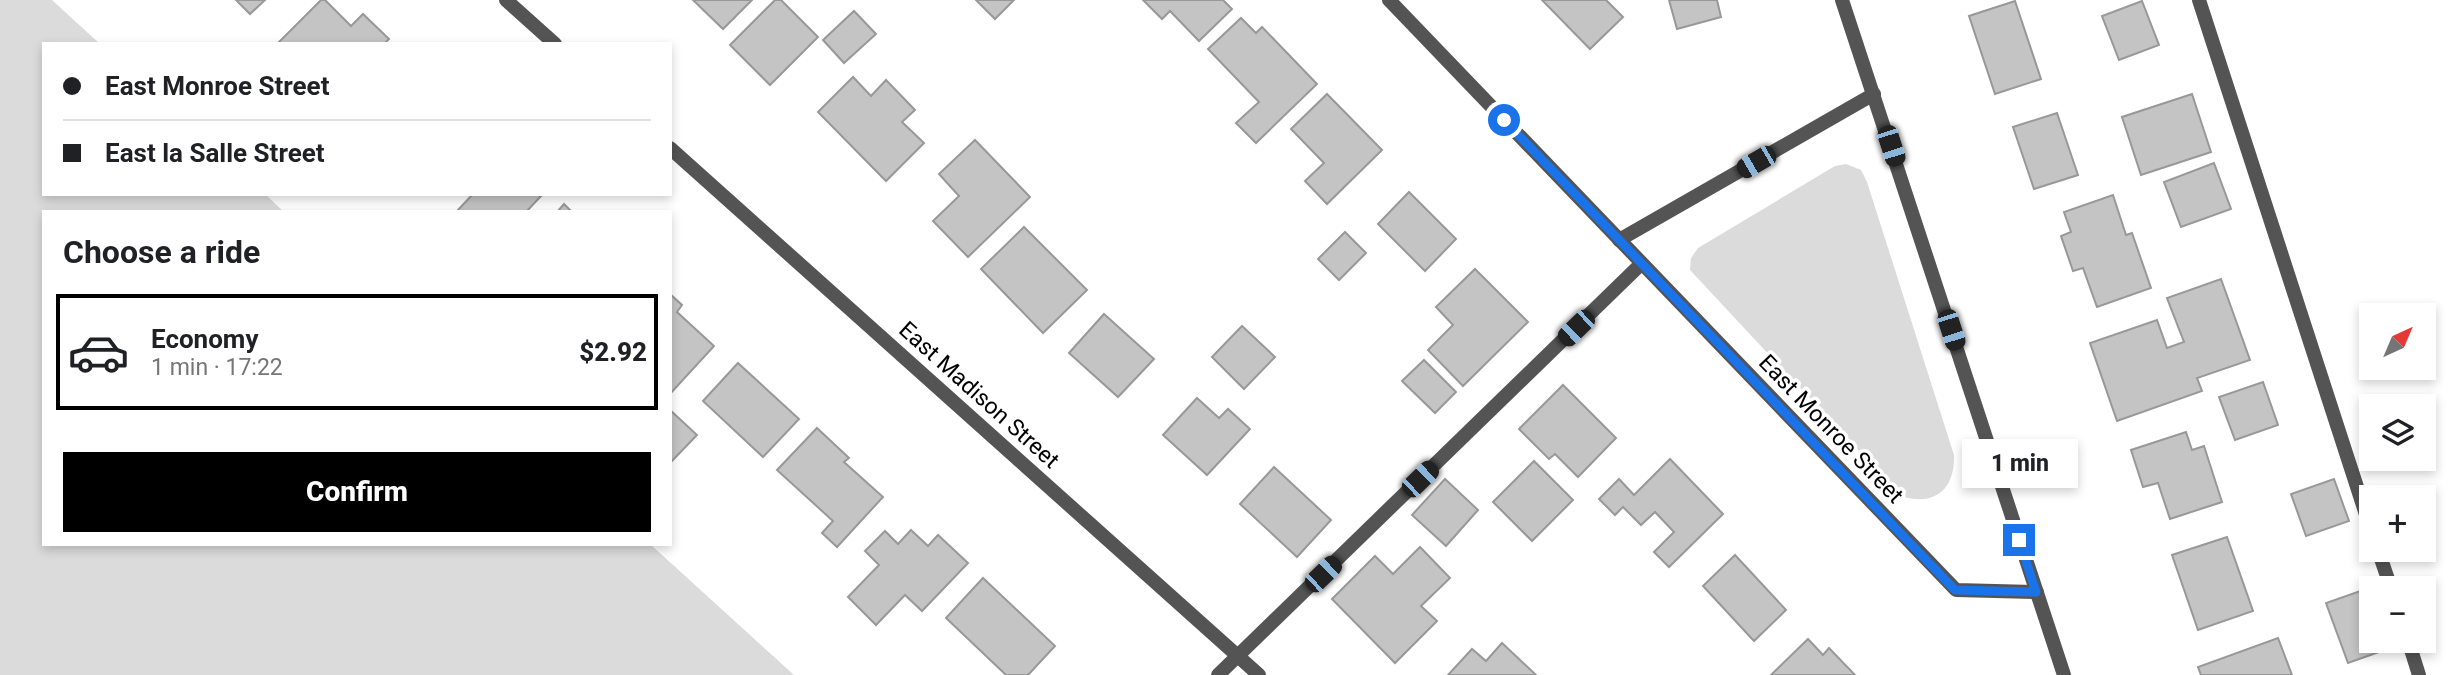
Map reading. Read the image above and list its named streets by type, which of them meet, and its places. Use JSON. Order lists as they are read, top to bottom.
{
  "streets": {
    "street": ["East Madison Street", "East Monroe Street"]
  },
  "north": "top right",
  "page": {
    "banner": ["East Monroe Street", "East la Salle Street"],
    "heading": "Choose a ride",
    "list": [
      {
        "name": "Economy",
        "note": "1 min · 17:22",
        "value": "$2.92"
      }
    ],
    "map_buttons": ["+", "−"],
    "buttons": "Confirm",
    "bubble": "1 min"
  }
}
